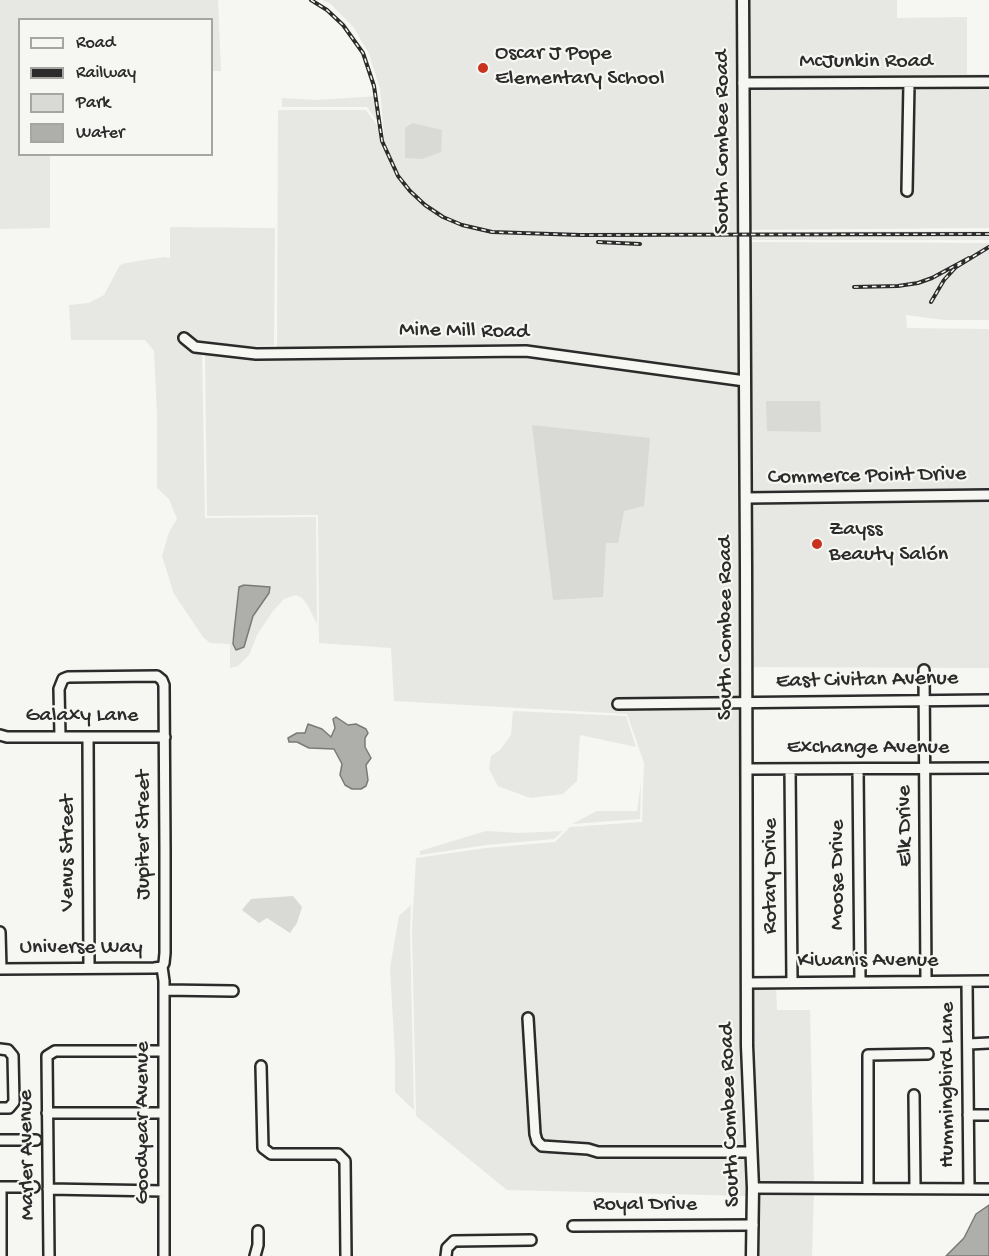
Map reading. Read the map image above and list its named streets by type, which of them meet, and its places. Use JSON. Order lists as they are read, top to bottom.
{
  "streets": {
    "main road": ["South Combee Road"],
    "street": [
      "McJunkin Road",
      "Mine Mill Road",
      "Commerce Point Drive",
      "East Civitan Avenue",
      "Galaxy Lane",
      "Exchange Avenue",
      "Elk Drive",
      "Jupiter Street",
      "Venus Street",
      "Moose Drive",
      "Rotary Drive",
      "Universe Way",
      "Kiwanis Avenue",
      "Hummingbird Lane",
      "Goodyear Avenue",
      "Marler Avenue",
      "Royal Drive"
    ]
  },
  "crossings": [
    ["McJunkin Road", "South Combee Road"],
    ["South Combee Road", "Mine Mill Road"],
    ["South Combee Road", "Commerce Point Drive"],
    ["South Combee Road", "East Civitan Avenue"],
    ["South Combee Road", "Exchange Avenue"],
    ["South Combee Road", "Kiwanis Avenue"],
    ["South Combee Road", "Royal Drive"],
    ["East Civitan Avenue", "Elk Drive"],
    ["Galaxy Lane", "Jupiter Street"],
    ["Galaxy Lane", "Venus Street"],
    ["Exchange Avenue", "Elk Drive"],
    ["Exchange Avenue", "Moose Drive"],
    ["Exchange Avenue", "Rotary Drive"],
    ["Elk Drive", "Kiwanis Avenue"],
    ["Jupiter Street", "Universe Way"],
    ["Jupiter Street", "Goodyear Avenue"],
    ["Venus Street", "Universe Way"],
    ["Moose Drive", "Kiwanis Avenue"],
    ["Rotary Drive", "Kiwanis Avenue"],
    ["Kiwanis Avenue", "Hummingbird Lane"],
    ["Goodyear Avenue", "Marler Avenue"]
  ],
  "places": ["Oscar J Pope Elementary School", "Zayss Beauty Salón"],
  "legend": [
    "Road",
    "Railway",
    "Park",
    "Water"
  ]
}
